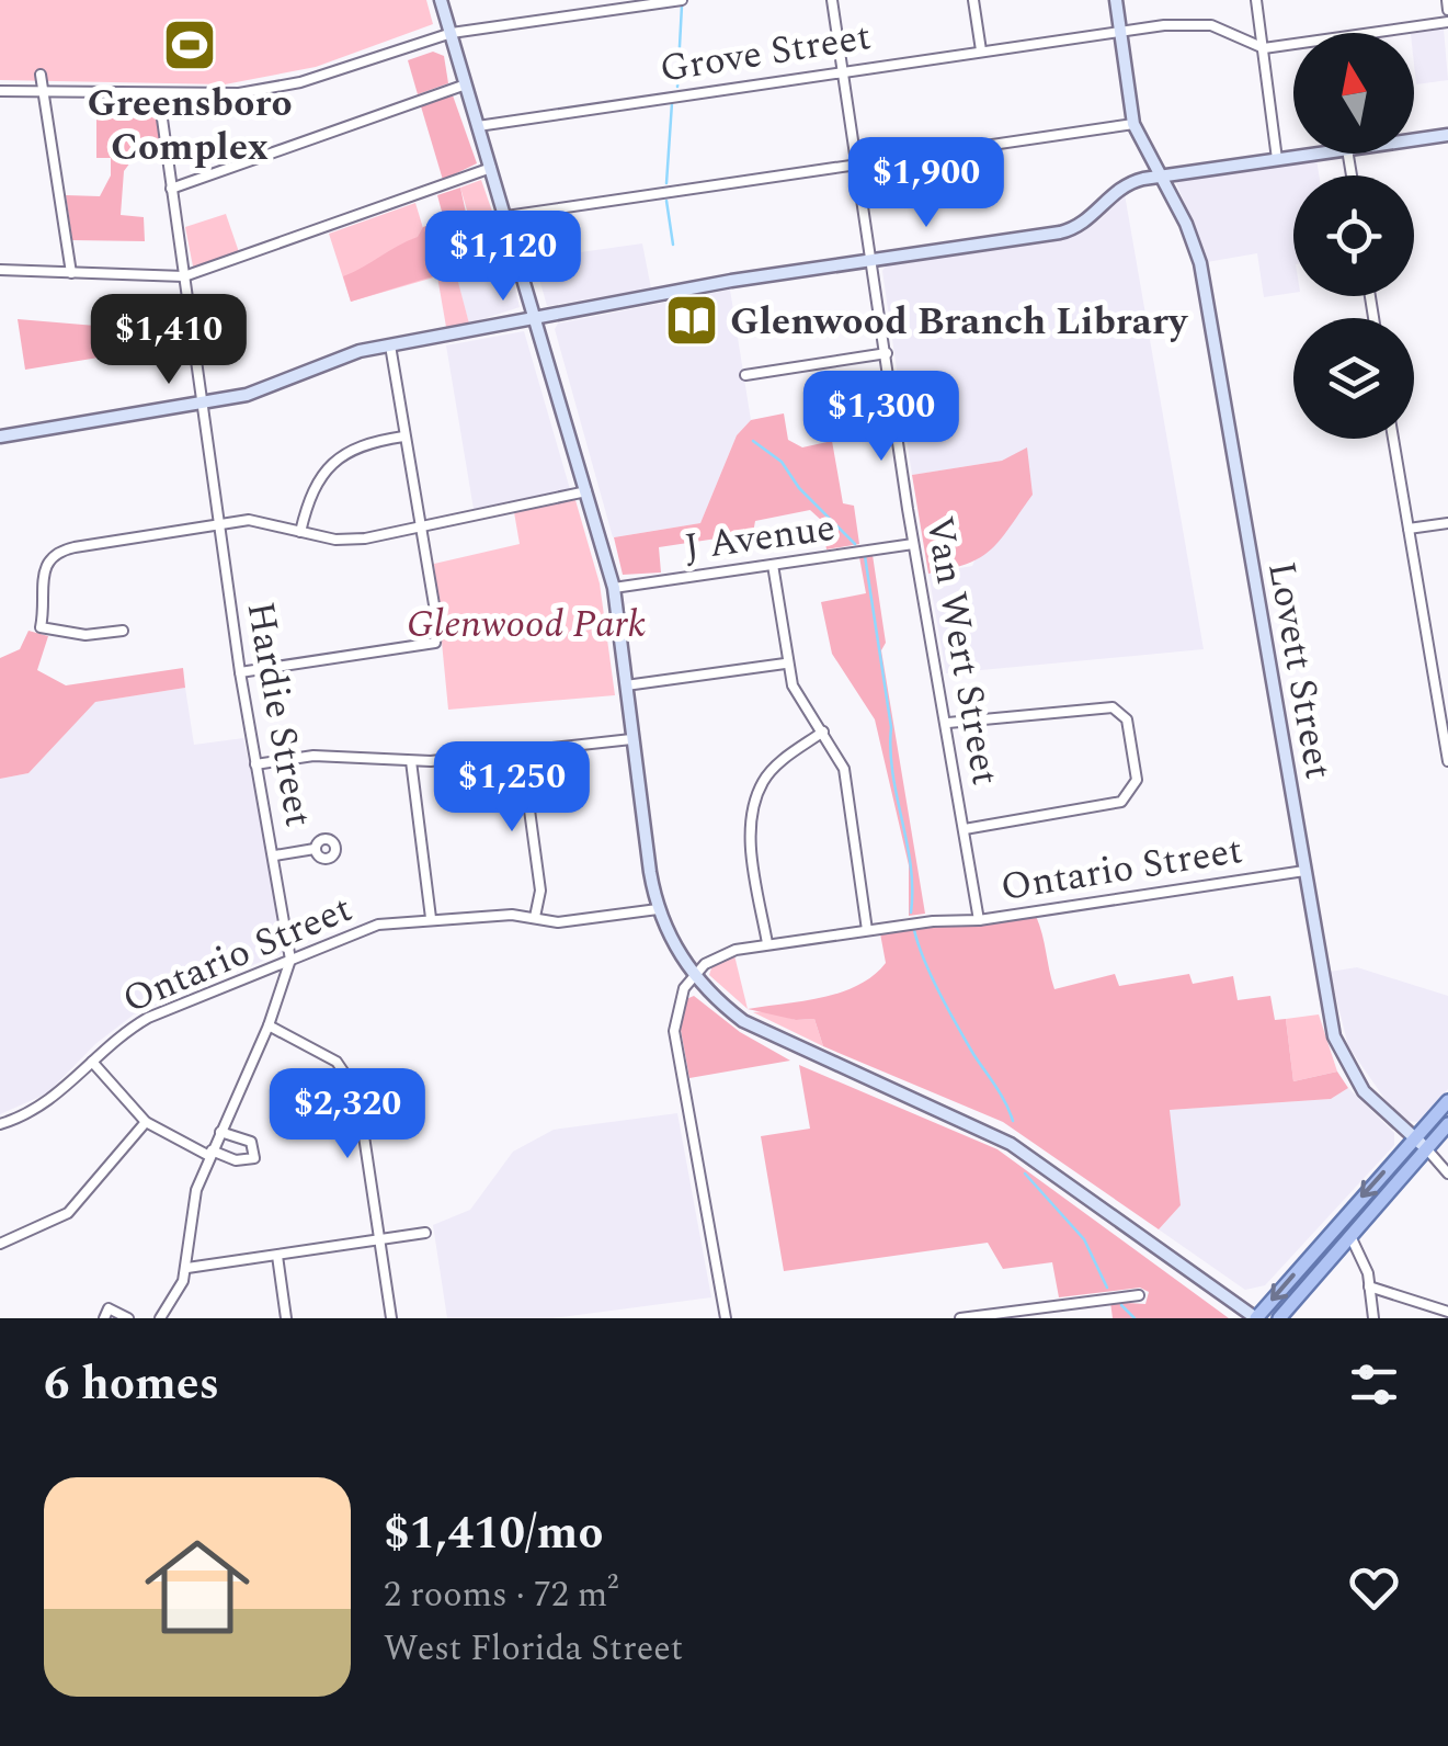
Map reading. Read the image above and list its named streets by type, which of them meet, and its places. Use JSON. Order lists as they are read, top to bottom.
{
  "streets": {
    "main road": ["Lovett Street"],
    "street": [
      "Grove Street",
      "J Avenue",
      "Van Wert Street",
      "Hardie Street",
      "Ontario Street"
    ]
  },
  "crossings": [
    ["Grove Street", "Van Wert Street"],
    ["Grove Street", "Lovett Street"],
    ["J Avenue", "Van Wert Street"],
    ["Van Wert Street", "Ontario Street"],
    ["Lovett Street", "Ontario Street"],
    ["Hardie Street", "Ontario Street"]
  ],
  "parks": ["Glenwood Park"],
  "places": {
    "sports": ["Greensboro Complex"],
    "library": ["Glenwood Branch Library"]
  },
  "north": "top",
  "page": {
    "price": [
      "$1,900",
      "$1,120",
      "$1,410",
      "$1,300",
      "$1,250",
      "$2,320"
    ],
    "heading": "6 homes",
    "list": [
      {
        "name": "$1,410/mo",
        "note": "2 rooms · 72 m² · West Florida Street"
      }
    ]
  }
}
